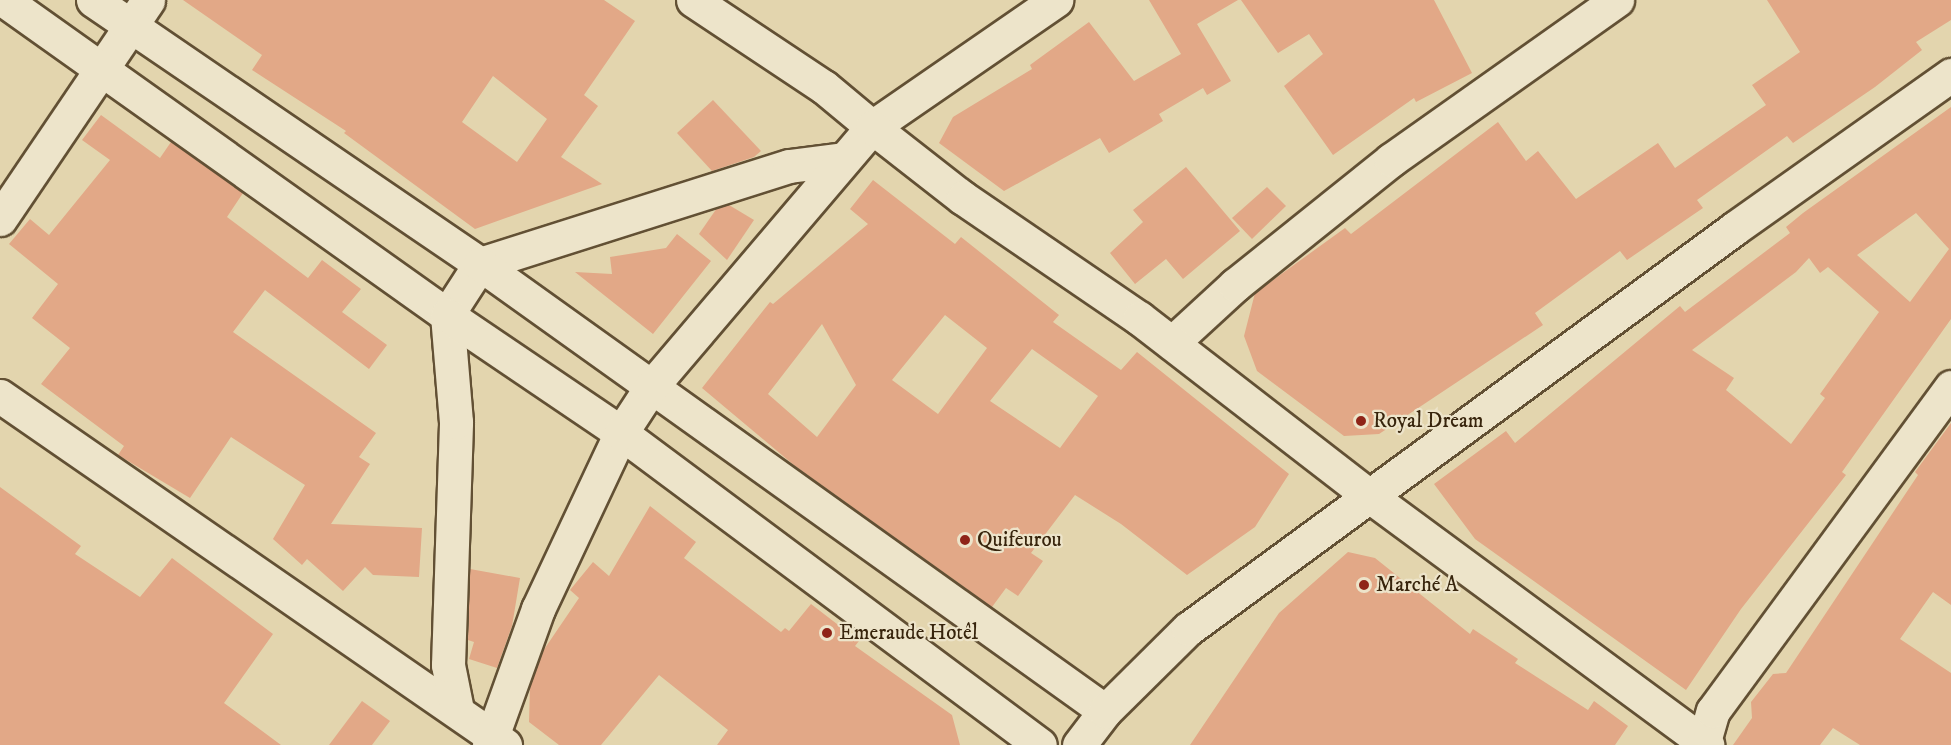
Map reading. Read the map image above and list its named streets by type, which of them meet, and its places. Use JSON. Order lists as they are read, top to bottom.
{
  "places": [
    "Royal Dream",
    "Quifeurou",
    "Marché A",
    "Emeraude Hotêl"
  ]
}
